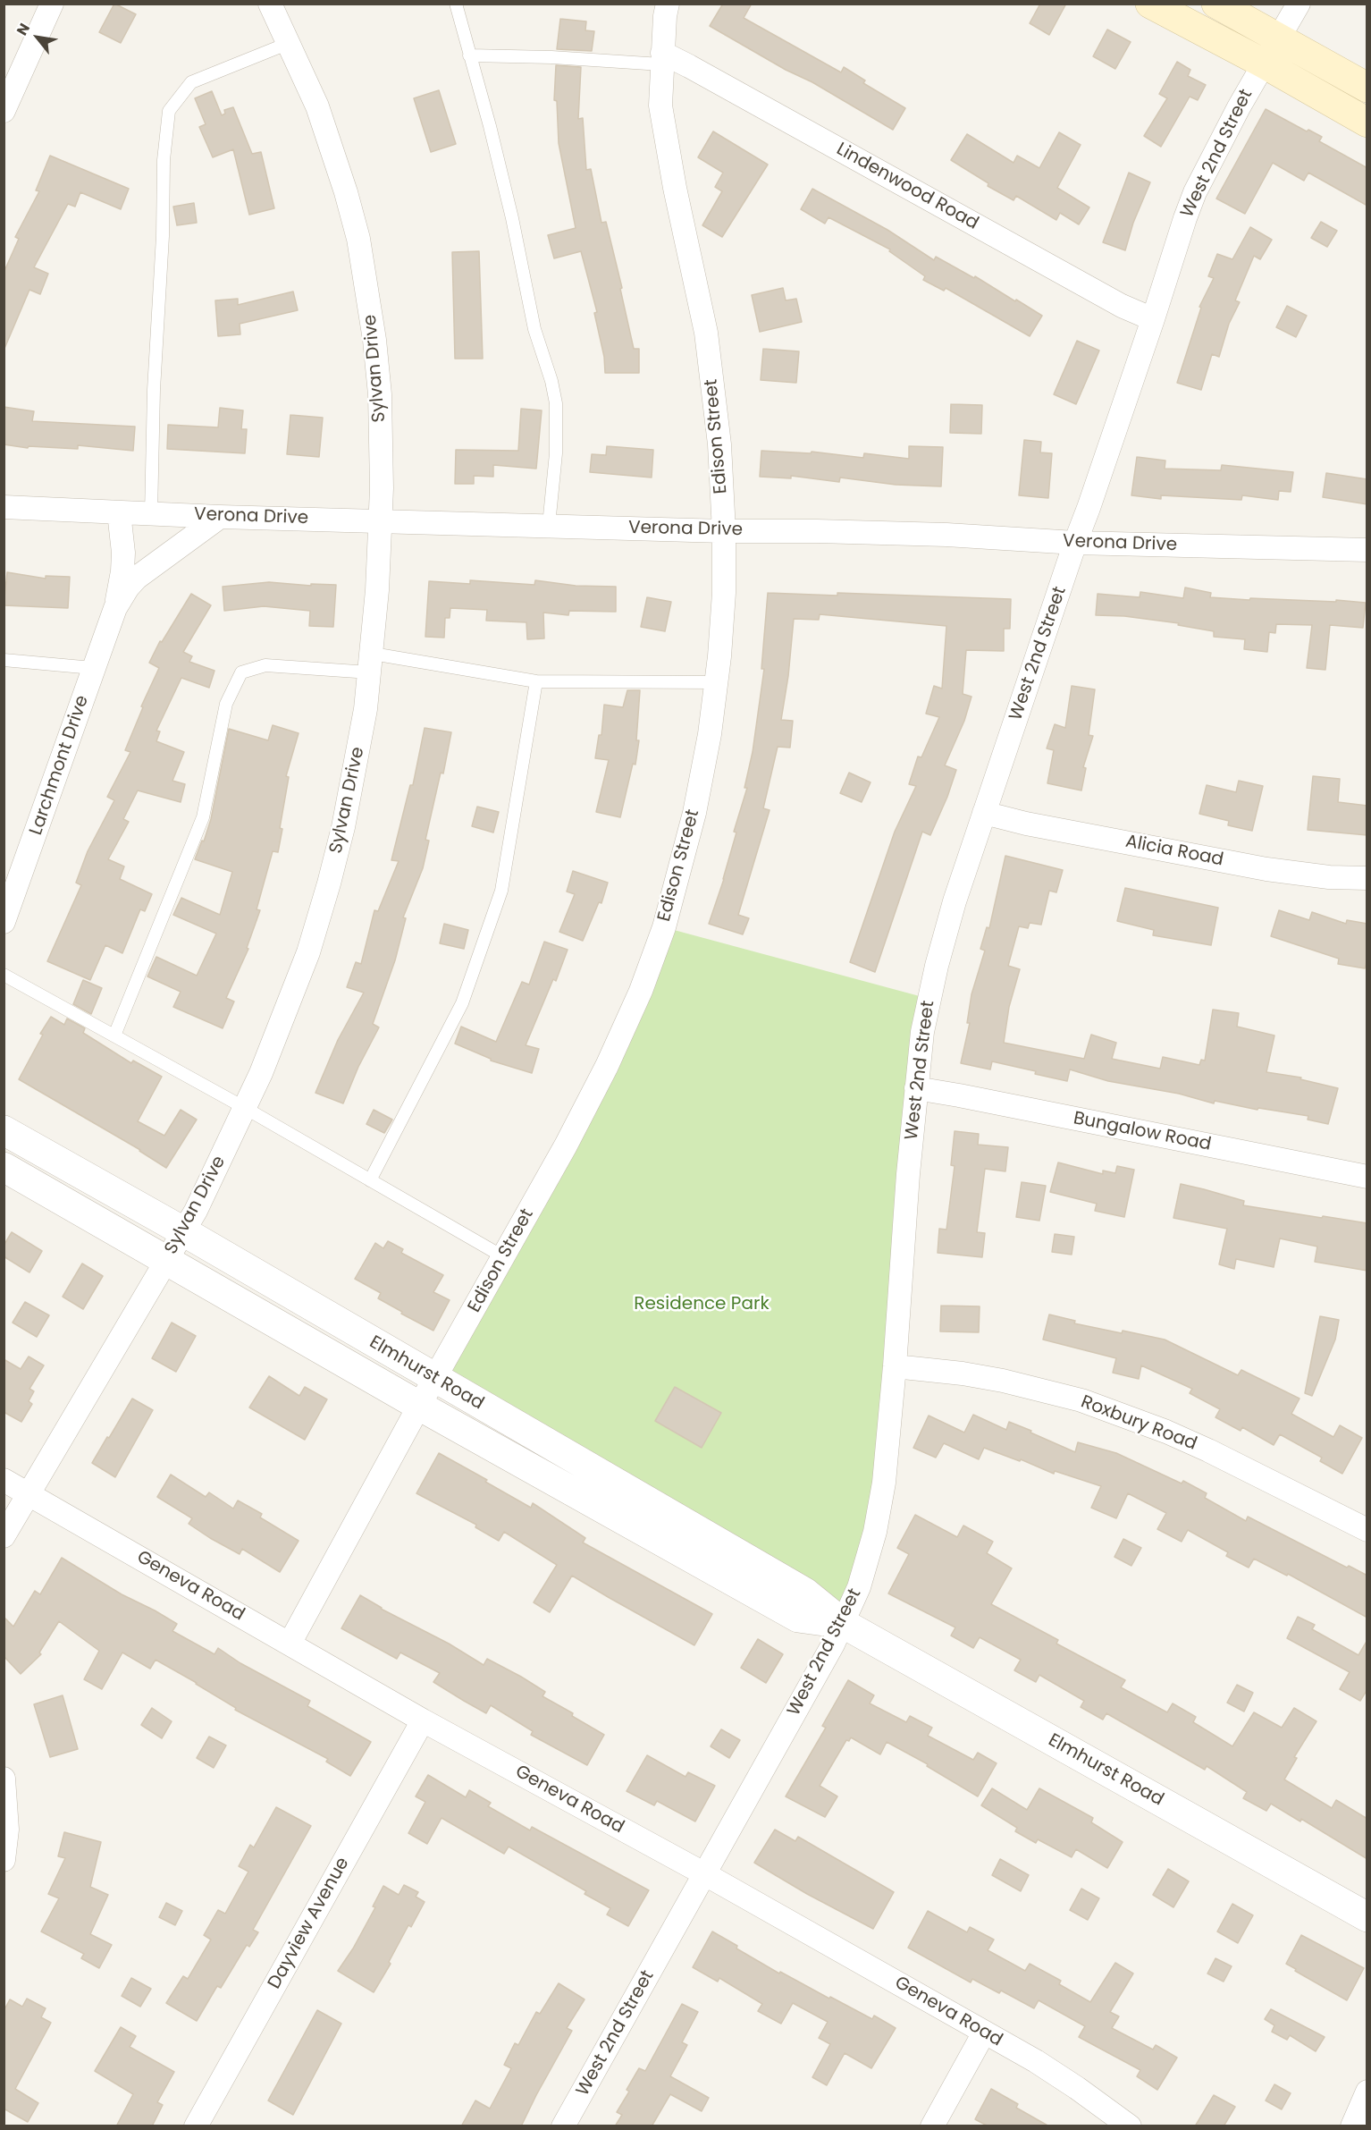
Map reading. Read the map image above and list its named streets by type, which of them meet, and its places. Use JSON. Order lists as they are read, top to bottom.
{
  "streets": {
    "street": [
      "West 2nd Street",
      "Lindenwood Road",
      "Sylvan Drive",
      "Edison Street",
      "Verona Drive",
      "Larchmont Drive",
      "Alicia Road",
      "Bungalow Road",
      "Elmhurst Road",
      "Roxbury Road",
      "Geneva Road",
      "Dayview Avenue"
    ]
  },
  "crossings": [
    ["West 2nd Street", "Lindenwood Road"],
    ["West 2nd Street", "Verona Drive"],
    ["West 2nd Street", "Alicia Road"],
    ["West 2nd Street", "Bungalow Road"],
    ["West 2nd Street", "Elmhurst Road"],
    ["West 2nd Street", "Roxbury Road"],
    ["West 2nd Street", "Geneva Road"],
    ["Lindenwood Road", "Edison Street"],
    ["Sylvan Drive", "Verona Drive"],
    ["Sylvan Drive", "Elmhurst Road"],
    ["Sylvan Drive", "Geneva Road"],
    ["Edison Street", "Verona Drive"],
    ["Edison Street", "Elmhurst Road"],
    ["Edison Street", "Geneva Road"],
    ["Verona Drive", "Larchmont Drive"],
    ["Geneva Road", "Dayview Avenue"]
  ],
  "parks": ["Residence Park"],
  "north": "top left"
}
